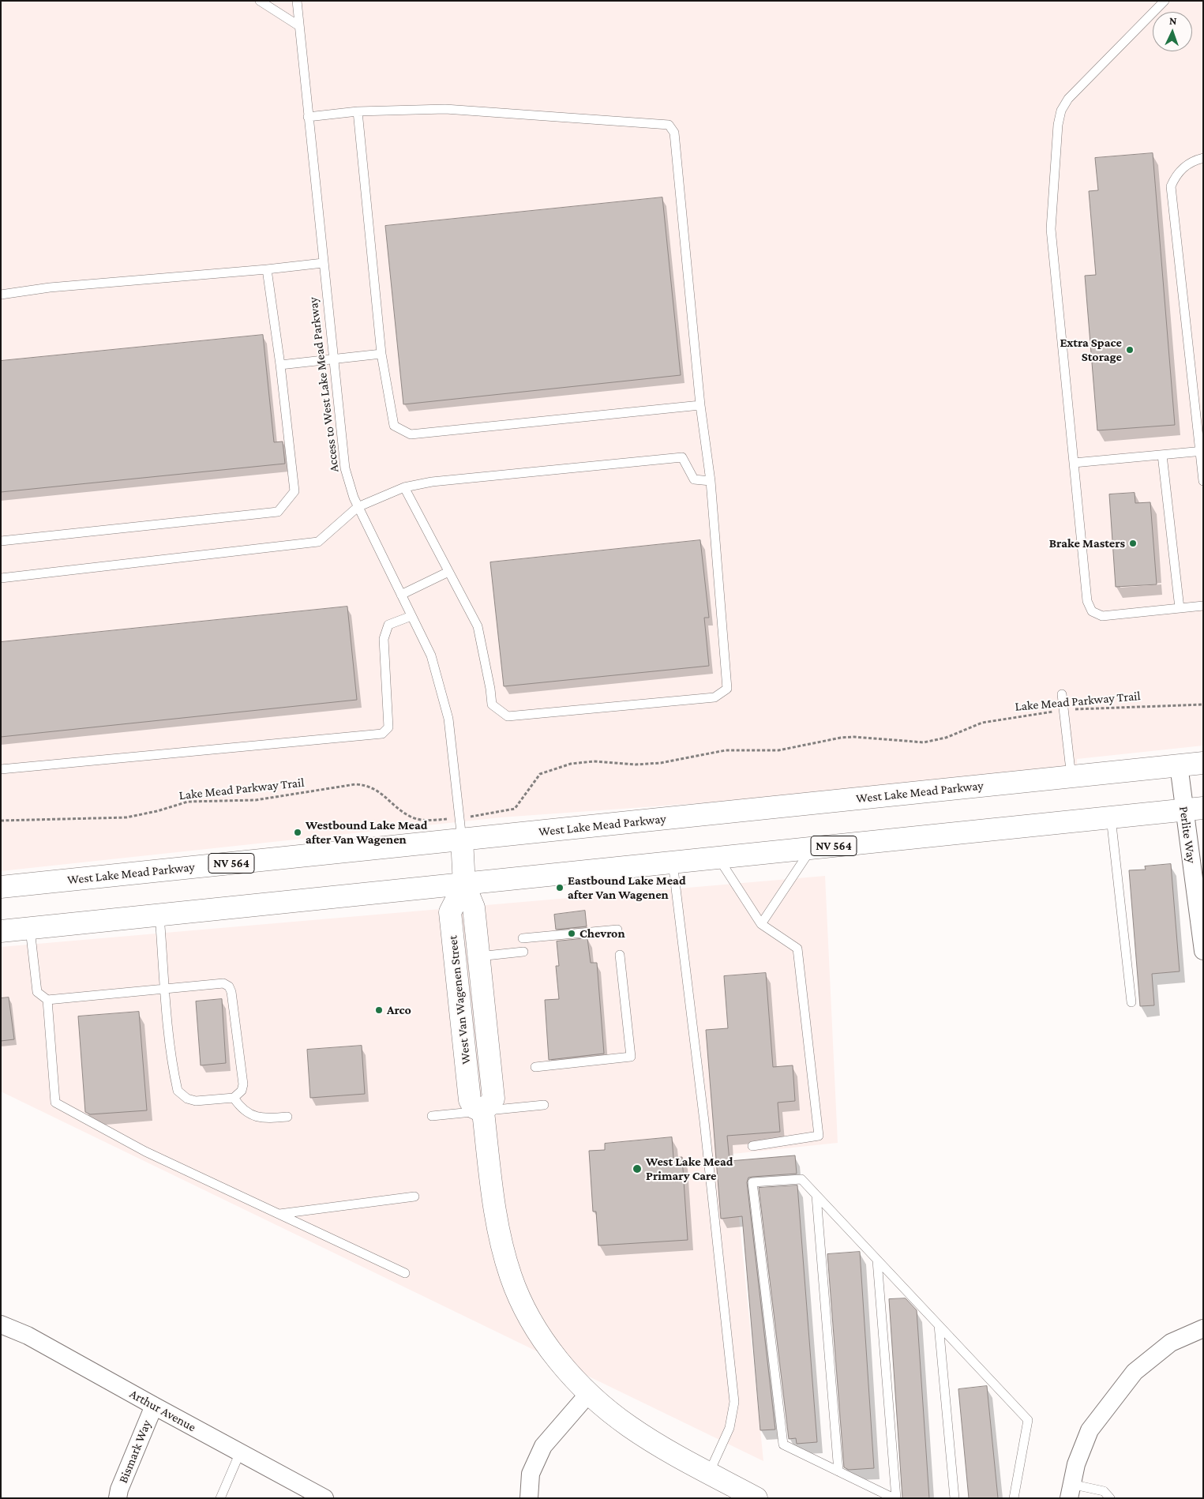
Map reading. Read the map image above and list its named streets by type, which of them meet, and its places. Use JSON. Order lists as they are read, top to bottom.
{
  "streets": {
    "main road": ["West Lake Mead Parkway", "NV 564", "West Van Wagenen Street"],
    "street": ["Perlite Way", "Arthur Avenue", "Bismark Way"],
    "lane": ["Access to West Lake Mead Parkway"],
    "path": ["Lake Mead Parkway Trail"]
  },
  "crossings": [
    ["Access to West Lake Mead Parkway", "Lake Mead Parkway Trail"],
    ["Access to West Lake Mead Parkway", "West Lake Mead Parkway"],
    ["Access to West Lake Mead Parkway", "West Van Wagenen Street"],
    ["West Lake Mead Parkway", "Perlite Way"],
    ["West Lake Mead Parkway", "West Van Wagenen Street"],
    ["Perlite Way", "NV 564"],
    ["NV 564", "West Van Wagenen Street"],
    ["Arthur Avenue", "Bismark Way"]
  ],
  "places": [
    "Extra Space Storage",
    "Brake Masters",
    "Westbound Lake Mead after Van Wagenen",
    "Eastbound Lake Mead after Van Wagenen",
    "Chevron",
    "Arco",
    "West Lake Mead Primary Care"
  ],
  "north": "top"
}
